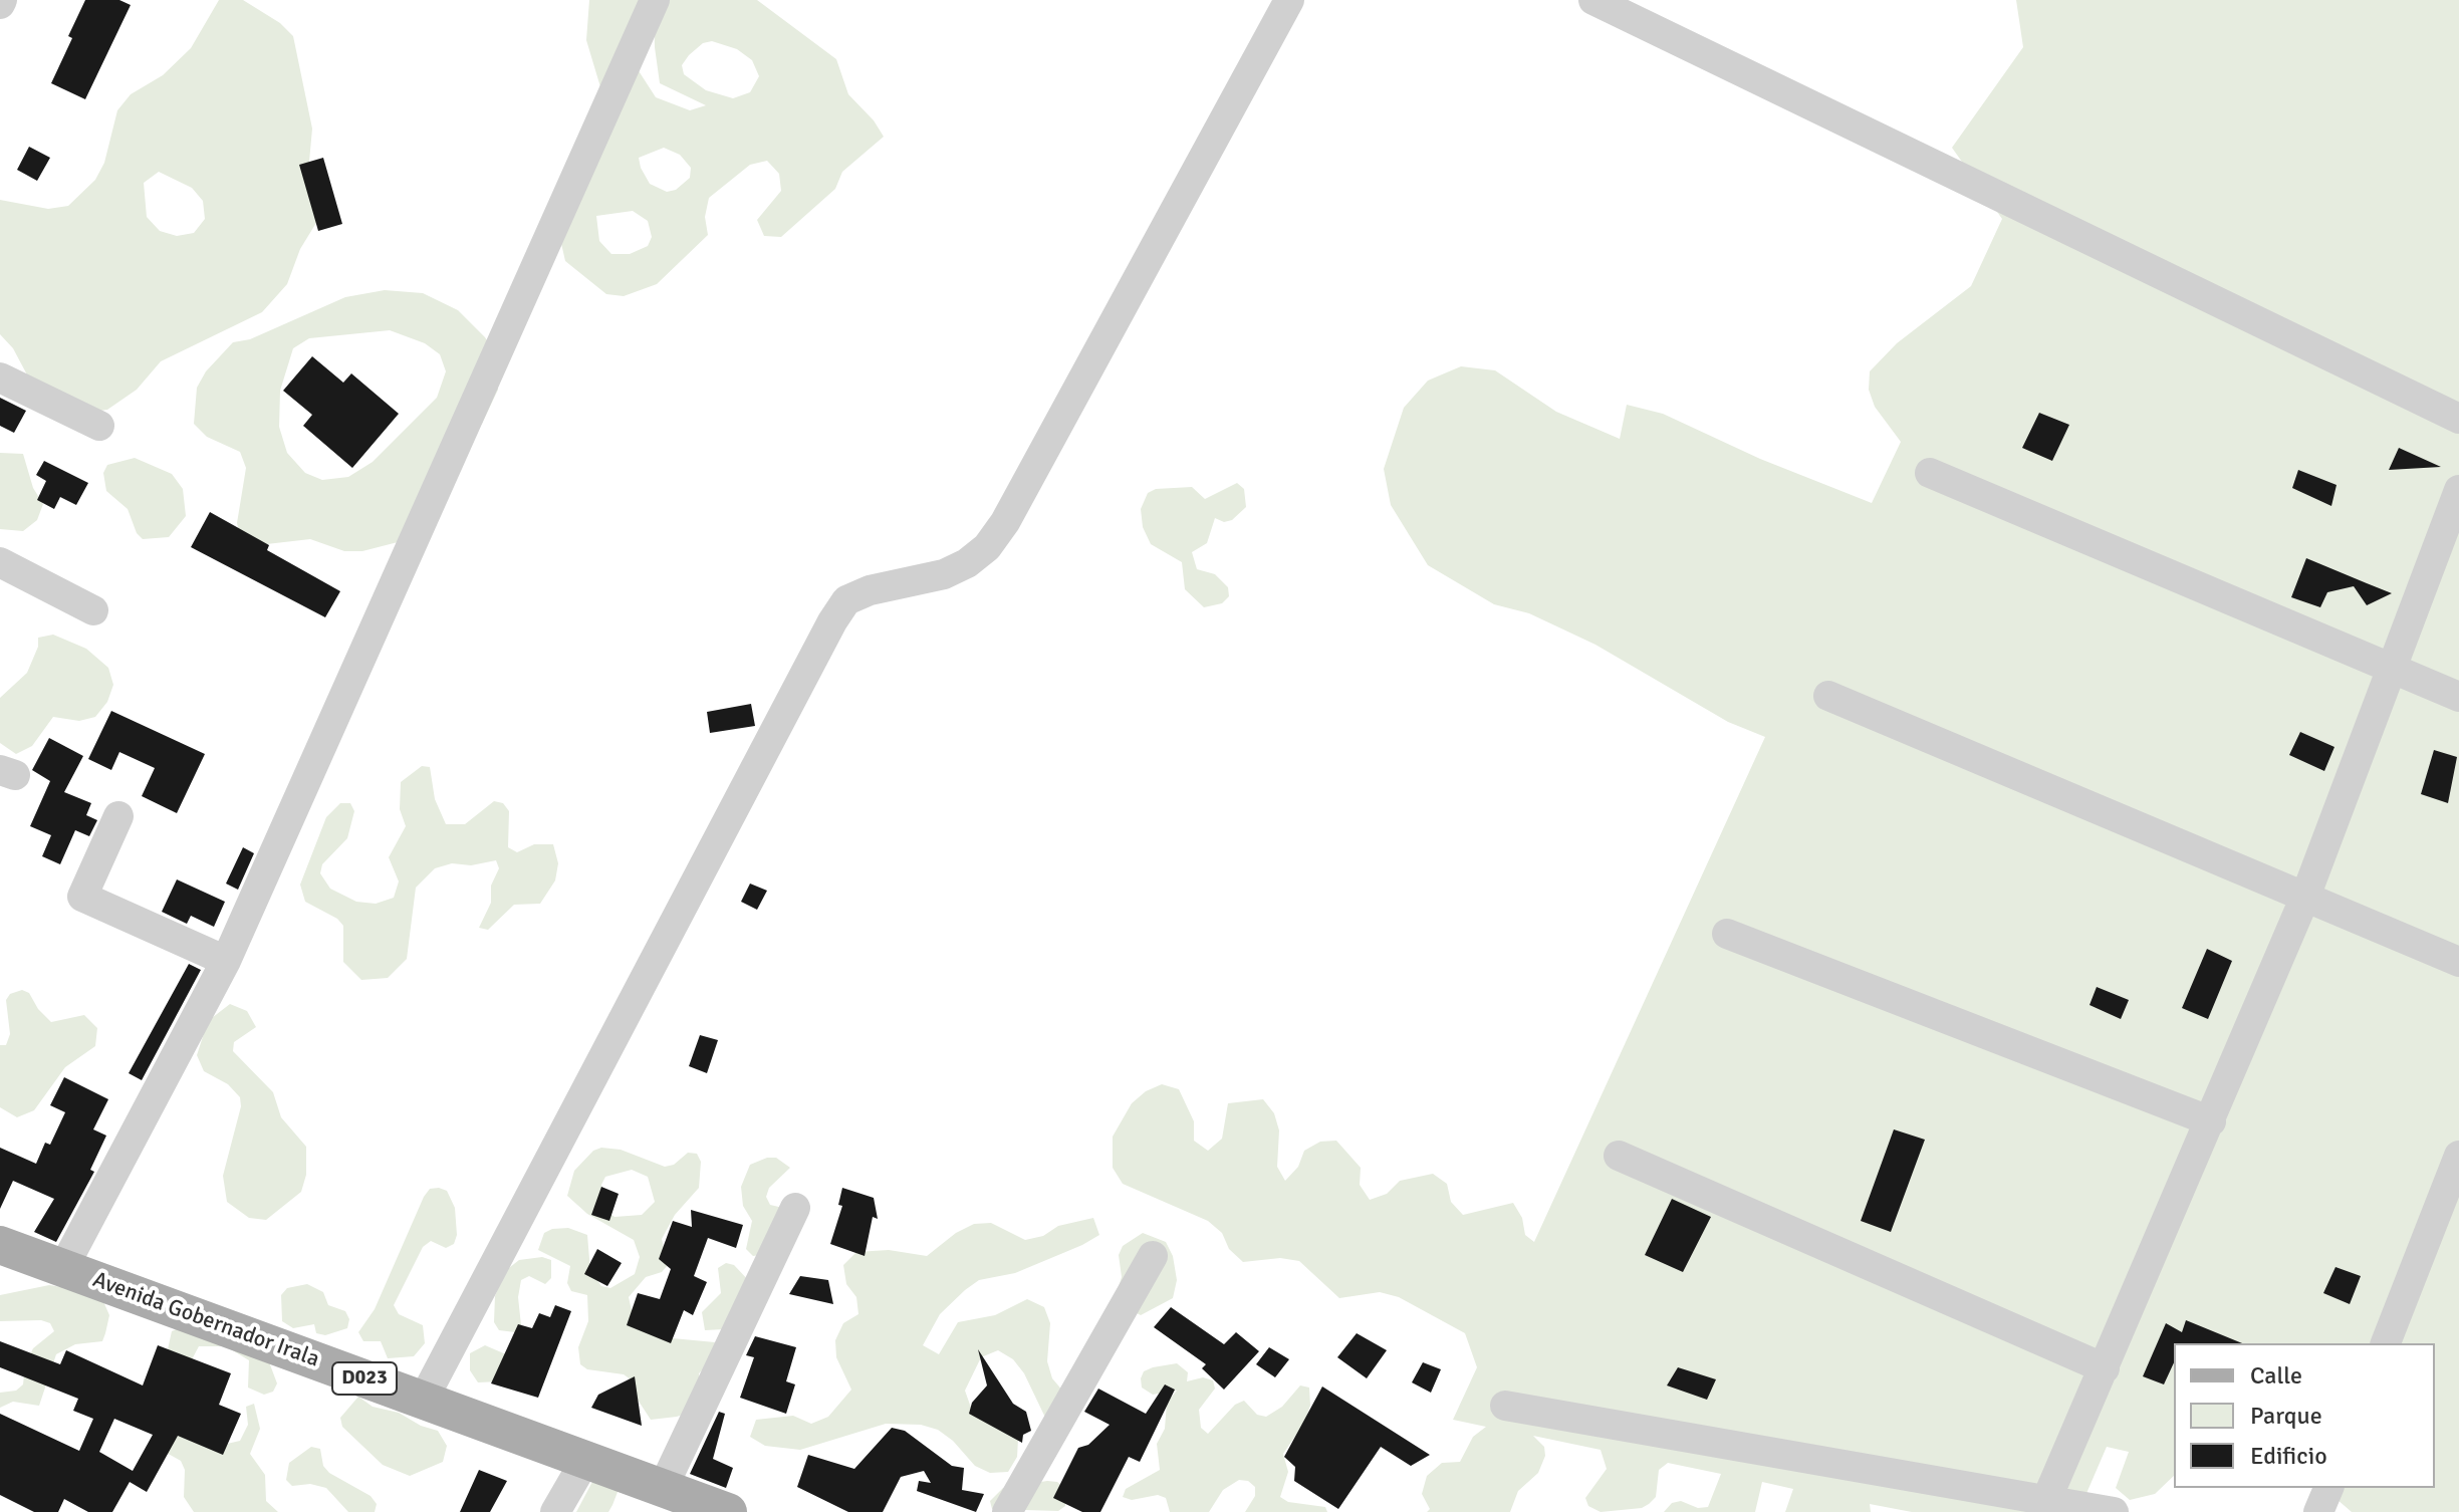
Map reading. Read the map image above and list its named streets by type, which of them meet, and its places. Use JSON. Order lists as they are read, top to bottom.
{
  "streets": {
    "main road": ["Avenida Gobernador Irala", "D023"]
  },
  "legend": ["Calle", "Parque", "Edificio"]
}
